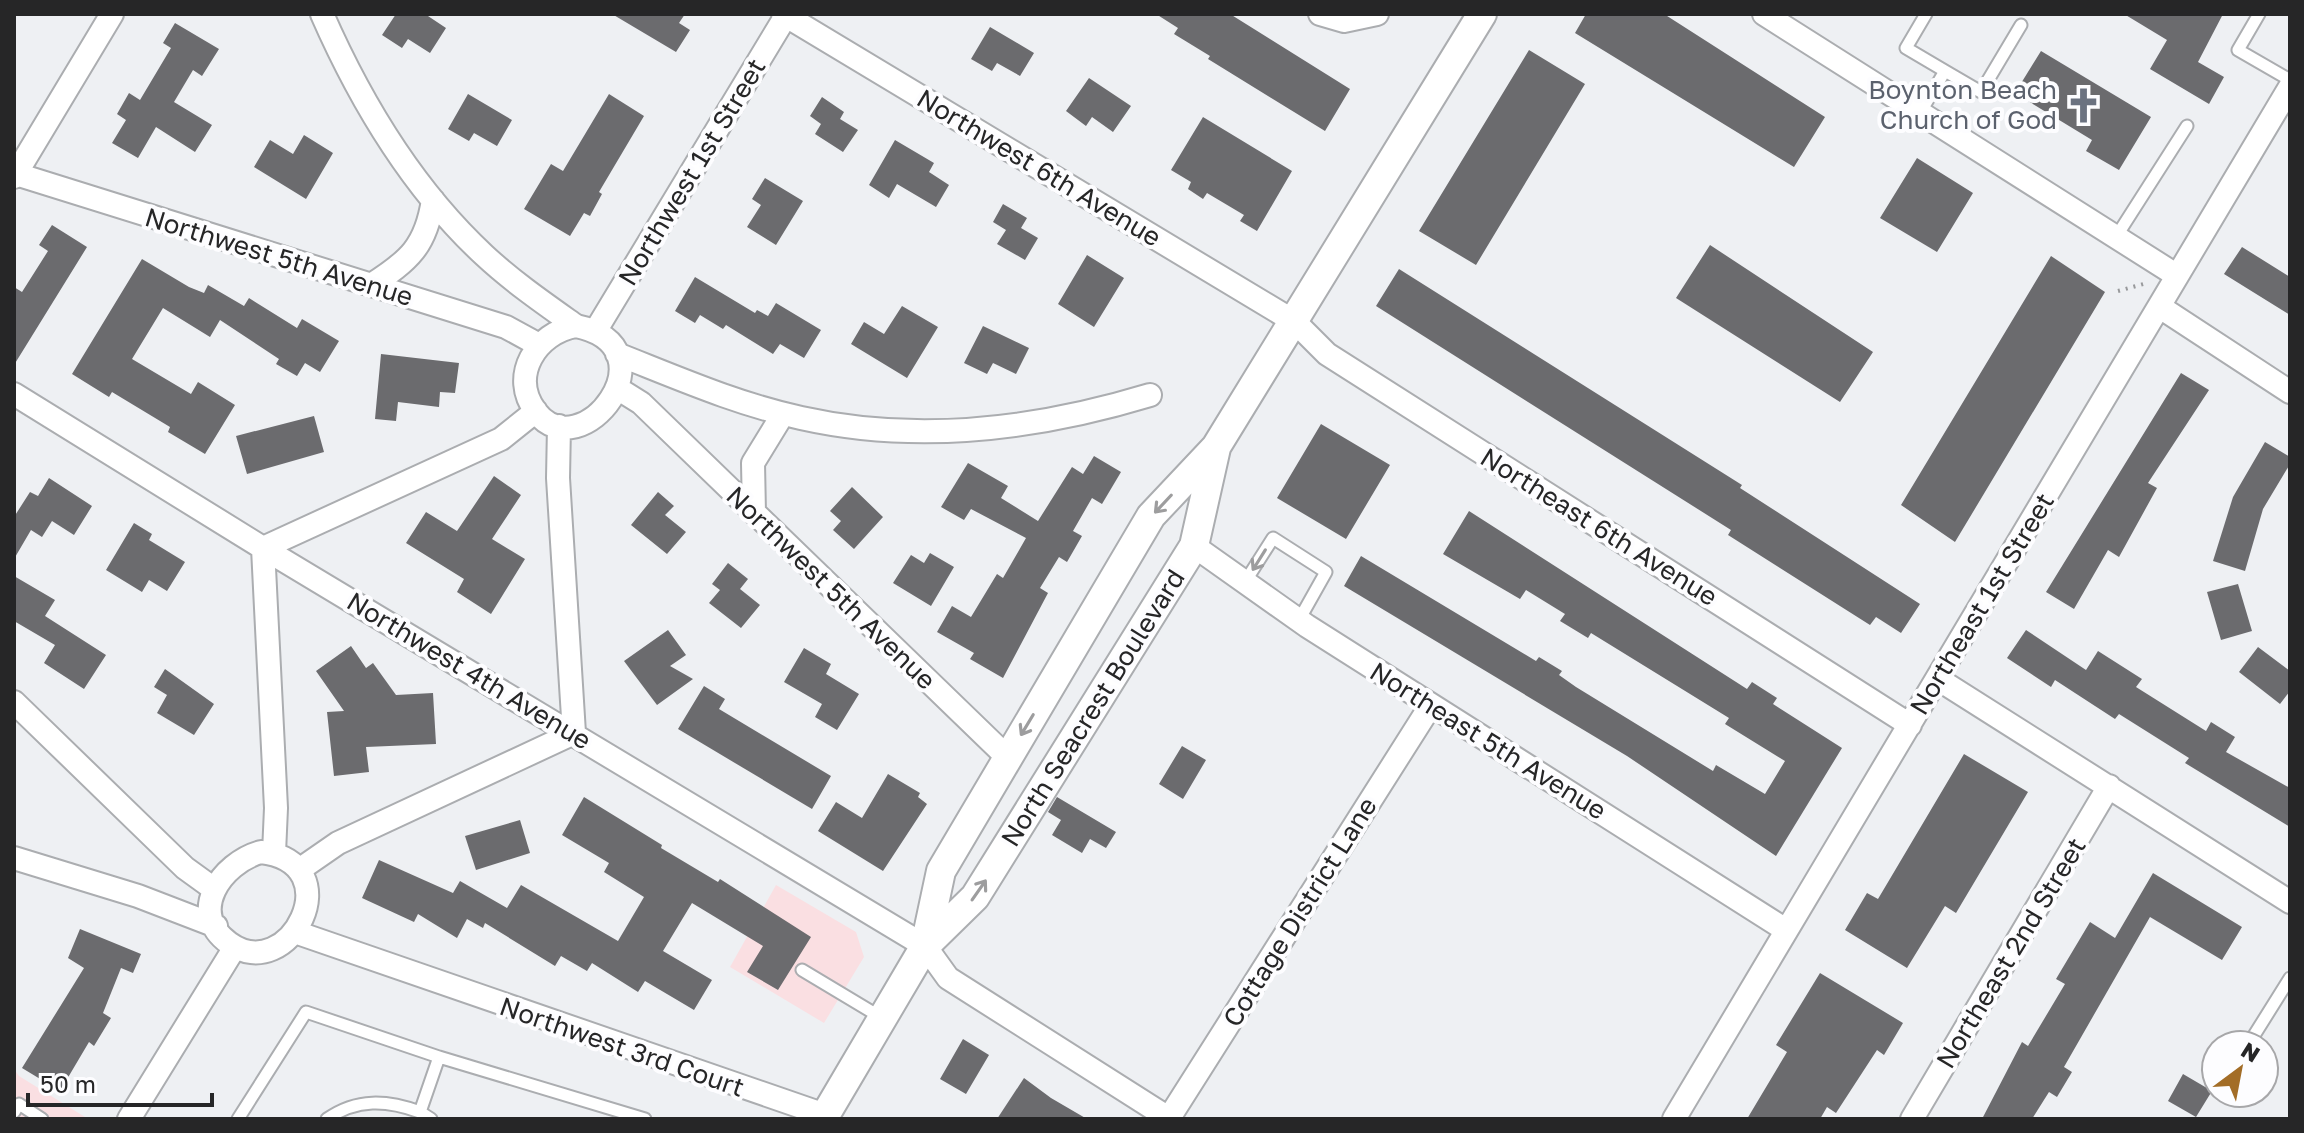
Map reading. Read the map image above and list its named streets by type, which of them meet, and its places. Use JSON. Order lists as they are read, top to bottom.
{
  "streets": {
    "street": [
      "Northwest 6th Avenue",
      "Northwest 1st Street",
      "Northwest 5th Avenue",
      "Northeast 6th Avenue",
      "Northeast 1st Street",
      "Northwest 4th Avenue",
      "North Seacrest Boulevard",
      "Northeast 5th Avenue",
      "Cottage District Lane",
      "Northeast 2nd Street",
      "Northwest 3rd Court"
    ]
  },
  "crossings": [
    ["Northwest 6th Avenue", "Northwest 1st Street"],
    ["Northwest 6th Avenue", "Northeast 6th Avenue"],
    ["Northwest 6th Avenue", "North Seacrest Boulevard"],
    ["Northwest 1st Street", "Northwest 5th Avenue"],
    ["Northwest 5th Avenue", "North Seacrest Boulevard"],
    ["Northeast 6th Avenue", "Northeast 1st Street"],
    ["Northeast 6th Avenue", "North Seacrest Boulevard"],
    ["Northeast 1st Street", "Northeast 5th Avenue"],
    ["Northwest 4th Avenue", "North Seacrest Boulevard"],
    ["North Seacrest Boulevard", "Northeast 5th Avenue"],
    ["North Seacrest Boulevard", "Northwest 3rd Court"],
    ["Northeast 5th Avenue", "Cottage District Lane"]
  ],
  "places": {
    "church": ["Boynton Beach Church of God"]
  },
  "scale_bar": "50 m",
  "north": "top right"
}
